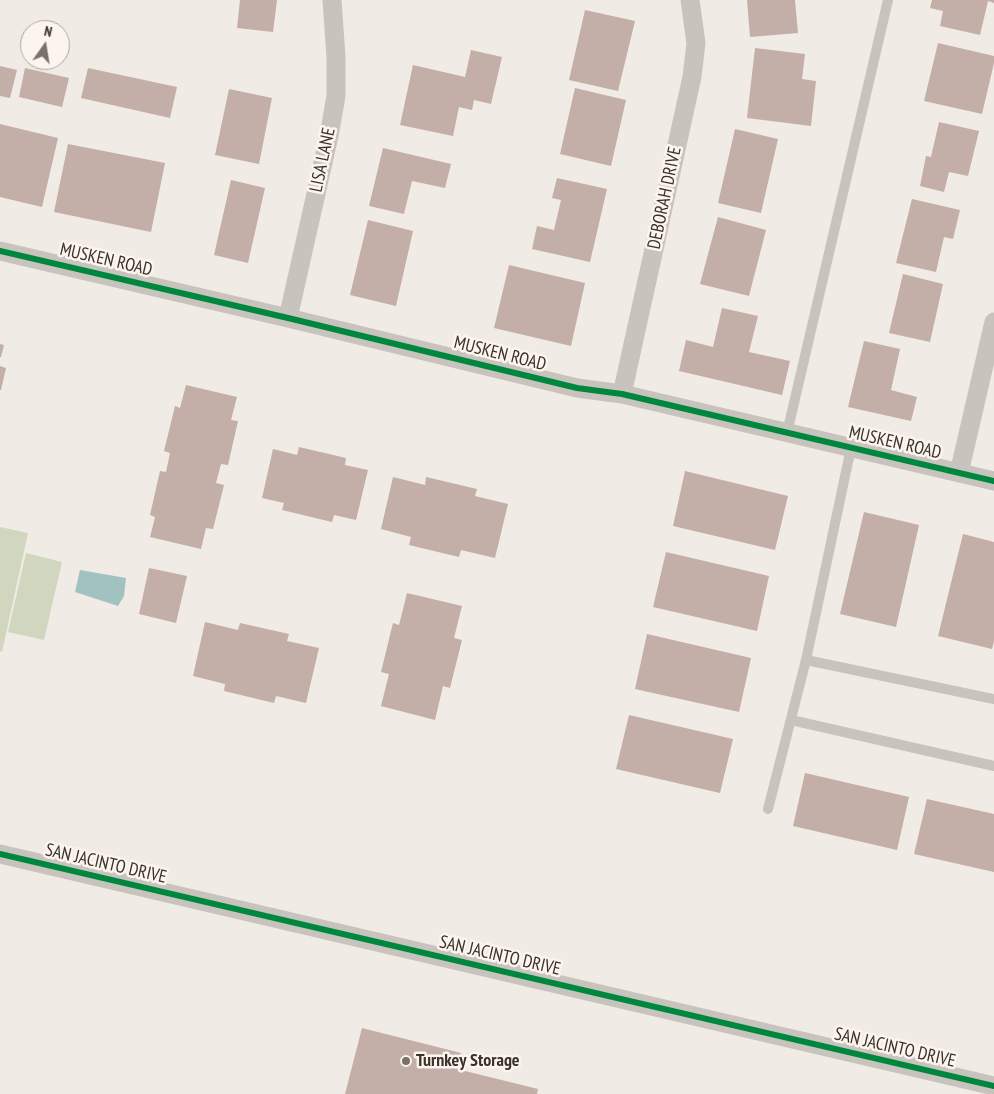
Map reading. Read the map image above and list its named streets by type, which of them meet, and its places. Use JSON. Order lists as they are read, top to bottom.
{
  "streets": {
    "street": [
      "LISA LANE",
      "DEBORAH DRIVE",
      "MUSKEN ROAD",
      "SAN JACINTO DRIVE"
    ]
  },
  "crossings": [
    ["LISA LANE", "MUSKEN ROAD"],
    ["DEBORAH DRIVE", "MUSKEN ROAD"]
  ],
  "places": ["Turnkey Storage"],
  "north": "top"
}
